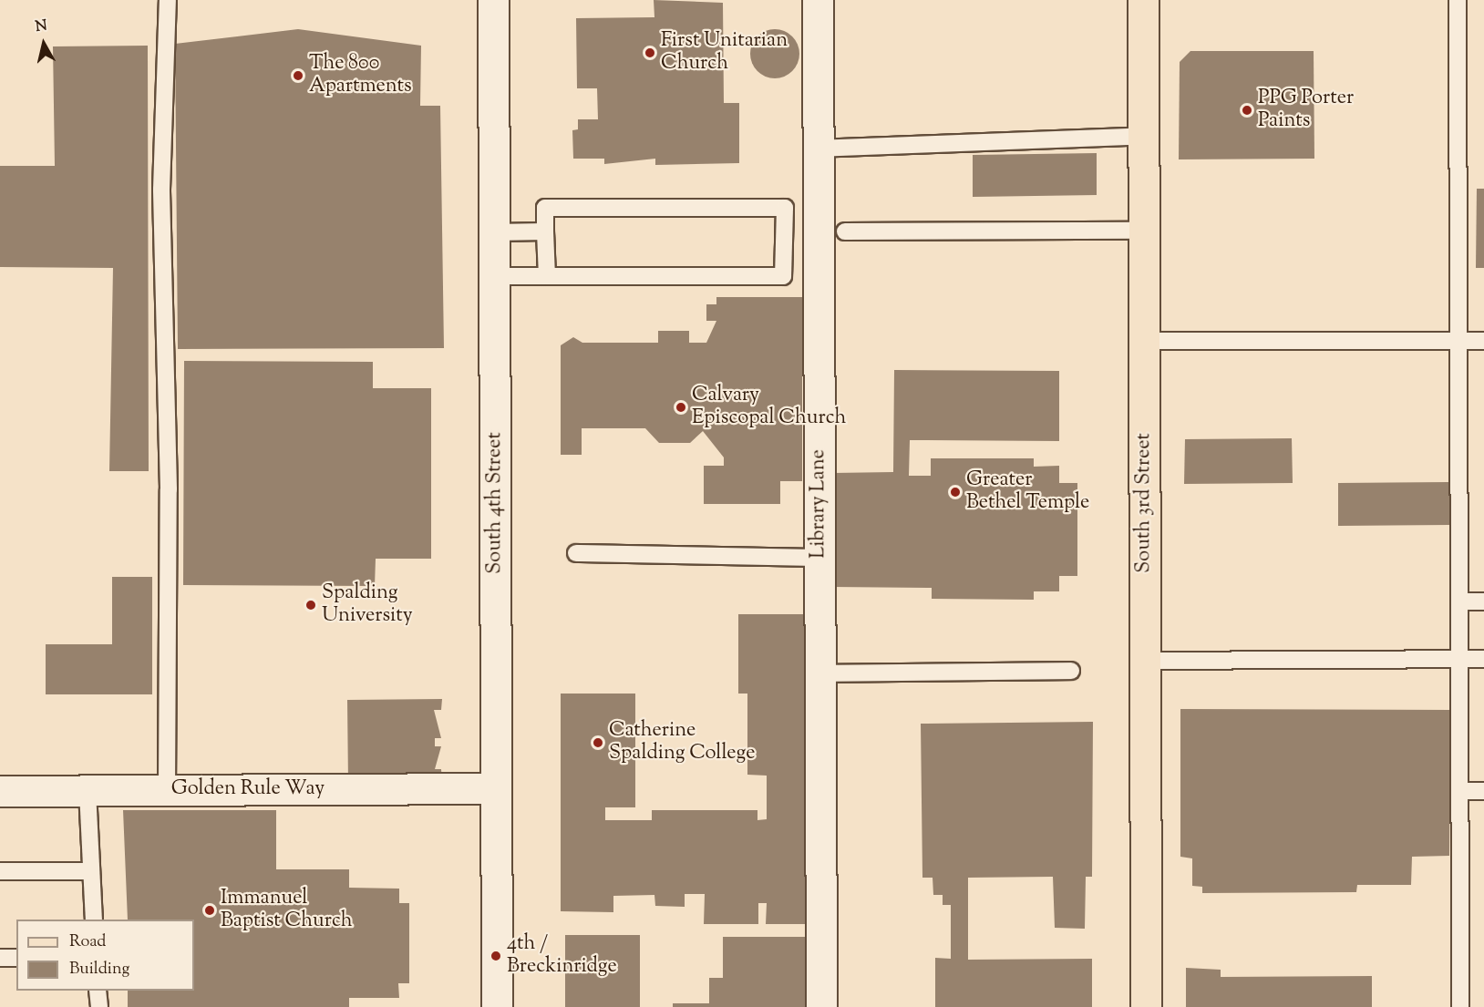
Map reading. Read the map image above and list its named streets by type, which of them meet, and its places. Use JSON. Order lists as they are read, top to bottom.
{
  "streets": {
    "main road": ["South 3rd Street"],
    "street": ["South 4th Street", "Library Lane", "Golden Rule Way"]
  },
  "crossings": [
    ["South 4th Street", "Golden Rule Way"]
  ],
  "places": [
    "First Unitarian Church",
    "The 800 Apartments",
    "PPG Porter Paints",
    "Calvary Episcopal Church",
    "Greater Bethel Temple",
    "Spalding University",
    "Catherine Spalding College",
    "Immanuel Baptist Church",
    "4th / Breckinridge"
  ],
  "legend": ["Road", "Building"],
  "north": "top"
}
